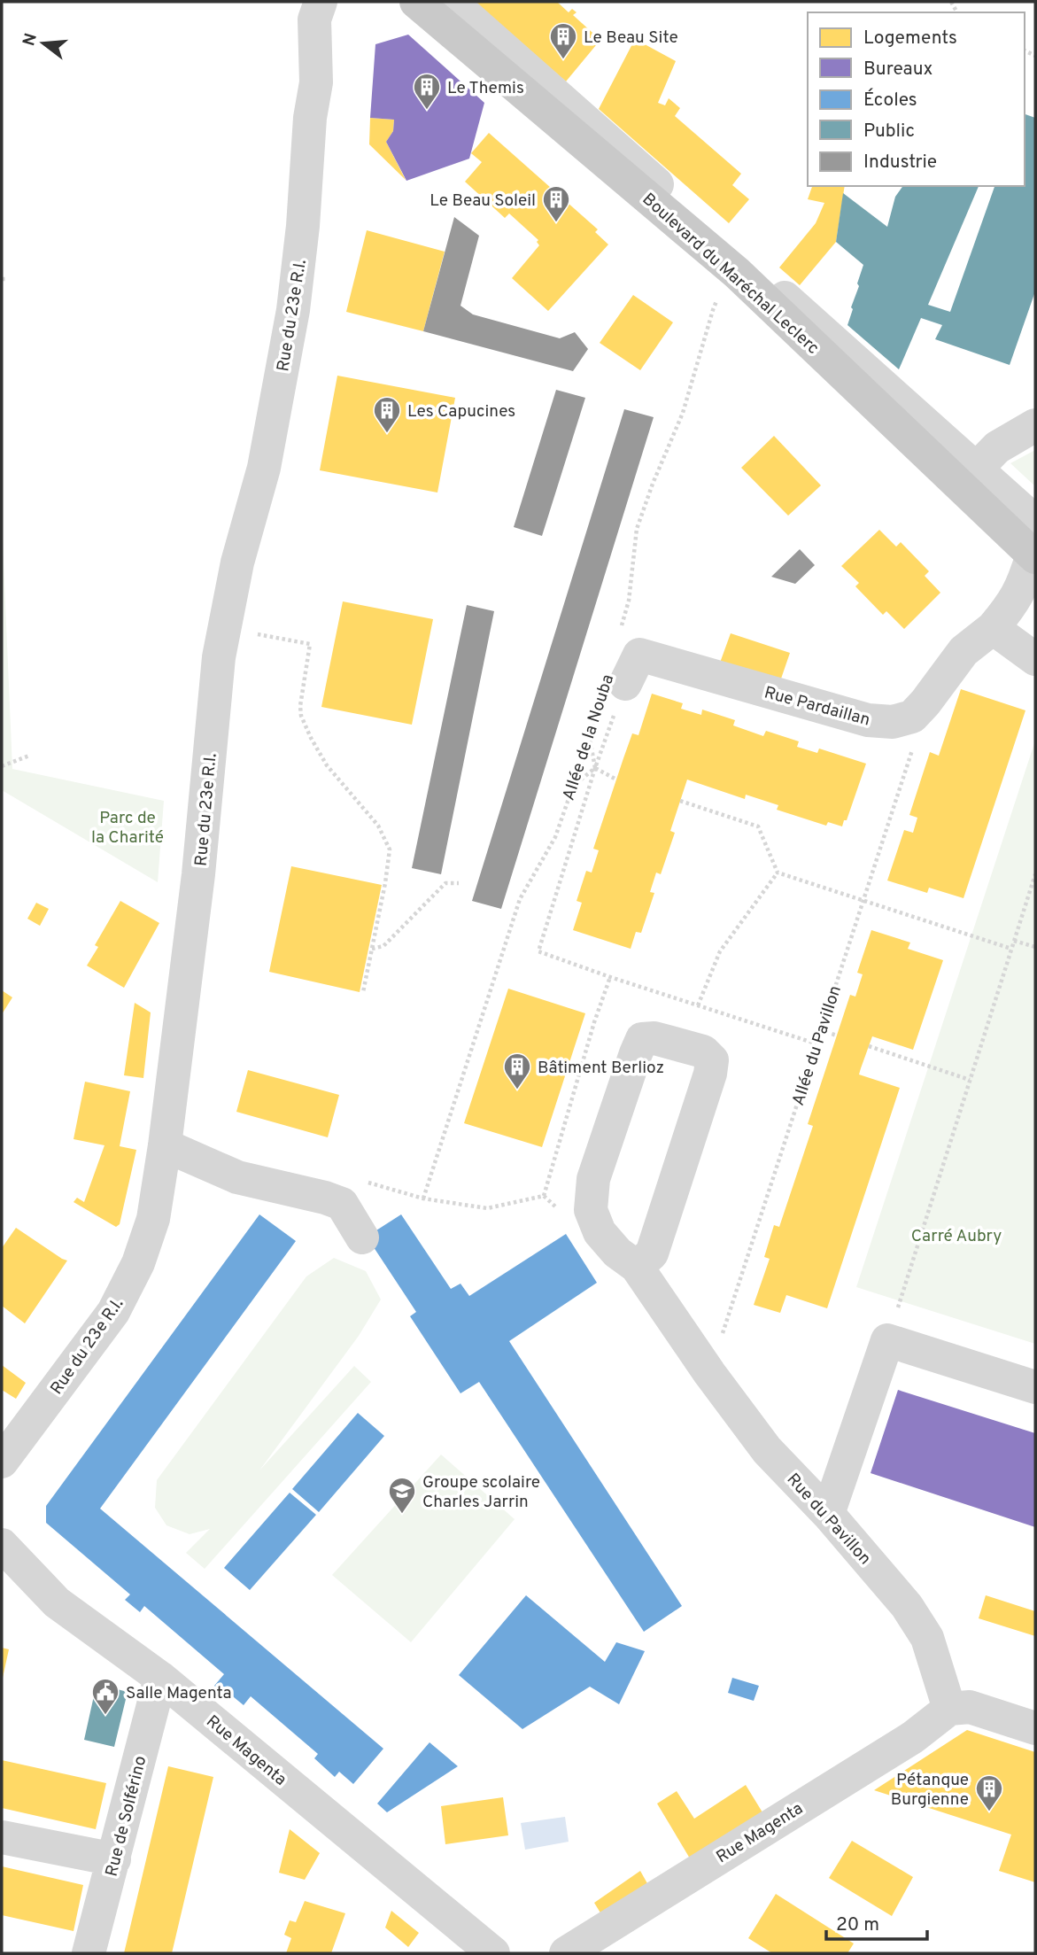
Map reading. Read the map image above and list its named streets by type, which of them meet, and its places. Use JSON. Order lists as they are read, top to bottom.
{
  "streets": {
    "main road": ["Boulevard du Maréchal Leclerc"],
    "street": [
      "Rue du 23e R.I.",
      "Rue Pardaillan",
      "Rue du Pavillon",
      "Rue Magenta",
      "Rue de Solférino"
    ],
    "path": ["Allée de la Nouba", "Allée du Pavillon"]
  },
  "crossings": [
    ["Rue Pardaillan", "Allée de la Nouba"],
    ["Rue Pardaillan", "Allée du Pavillon"],
    ["Allée du Pavillon", "Rue du Pavillon"],
    ["Rue du Pavillon", "Rue Magenta"],
    ["Rue Magenta", "Rue de Solférino"]
  ],
  "parks": ["Parc de la Charité", "Carré Aubry"],
  "places": {
    "building": [
      "Le Beau Site",
      "Le Themis",
      "Le Beau Soleil",
      "Les Capucines",
      "Bâtiment Berlioz",
      "Pétanque Burgienne"
    ],
    "school or university": ["Groupe scolaire Charles Jarrin"],
    "public building": ["Salle Magenta"]
  },
  "legend": [
    "Logements",
    "Bureaux",
    "Écoles",
    "Public",
    "Industrie"
  ],
  "scale_bar": "20 m",
  "north": "left"
}
